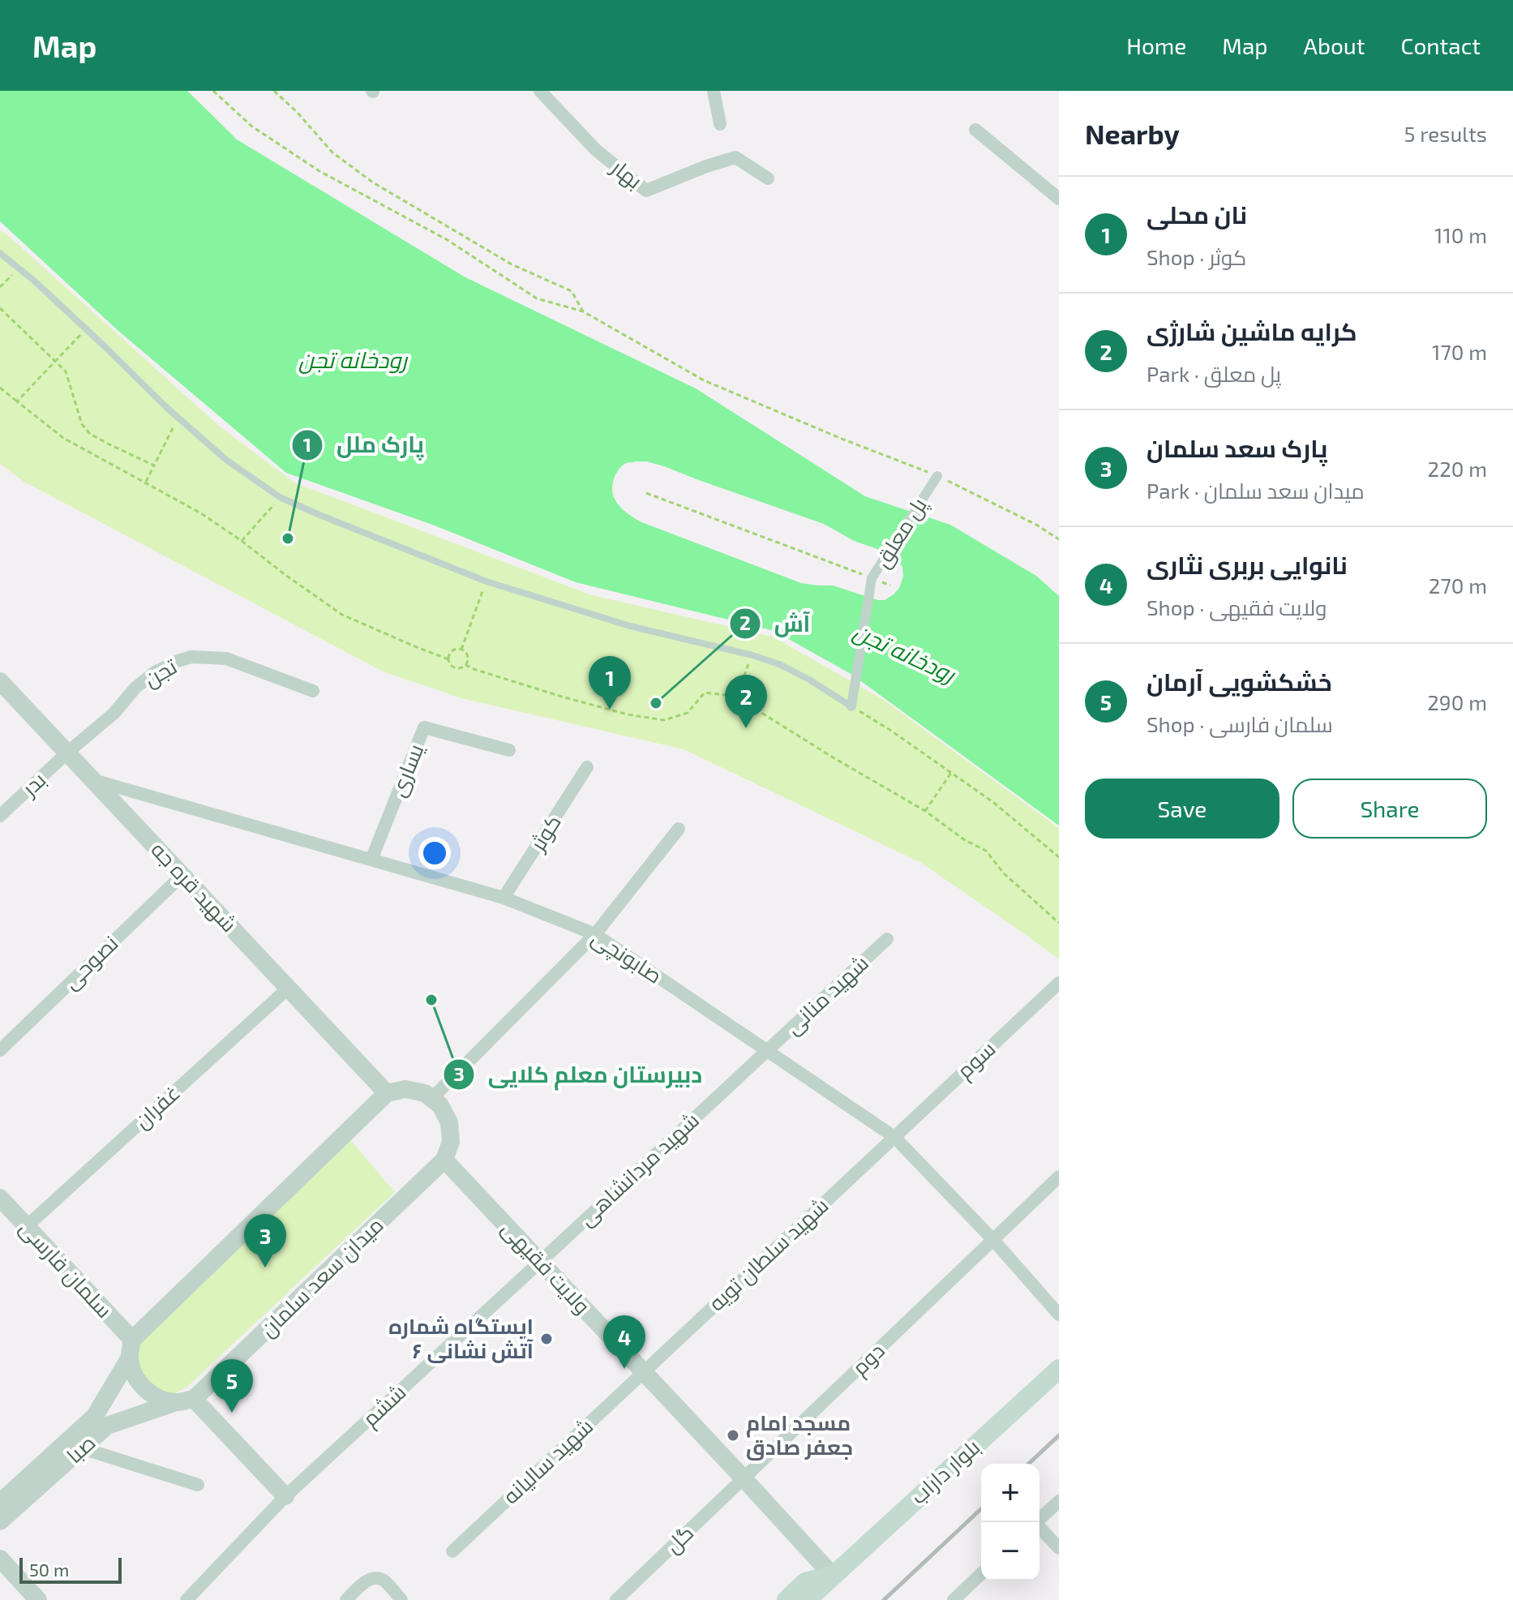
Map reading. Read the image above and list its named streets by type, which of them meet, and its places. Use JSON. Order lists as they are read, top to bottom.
{
  "streets": {
    "main road": ["بلوار داراب"],
    "street": [
      "بهار",
      "پل معلق",
      "تجن",
      "یساری",
      "بدر",
      "کوثر",
      "شهید قره جه",
      "صابونچی",
      "نصوحی",
      "شهید منانی",
      "سوم",
      "غفران",
      "شهید مردانشاهی",
      "شهید سلطان تویه",
      "ولایت فقیهی",
      "سلمان فارسی",
      "میدان سعد سلمان",
      "دوم",
      "ششم",
      "صبا",
      "شهید سالیانه",
      "گل"
    ]
  },
  "crossings": [
    ["تجن", "بدر"],
    ["تجن", "شهید قره جه"],
    ["یساری", "صابونچی"],
    ["بدر", "شهید قره جه"],
    ["کوثر", "صابونچی"],
    ["شهید قره جه", "صابونچی"],
    ["شهید قره جه", "نصوحی"],
    ["شهید قره جه", "غفران"],
    ["صابونچی", "شهید منانی"],
    ["صابونچی", "سوم"],
    ["صابونچی", "شهید مردانشاهی"],
    ["صابونچی", "شهید سلطان تویه"],
    ["صابونچی", "دوم"],
    ["شهید منانی", "شهید مردانشاهی"],
    ["سوم", "شهید سلطان تویه"],
    ["غفران", "سلمان فارسی"],
    ["شهید مردانشاهی", "ولایت فقیهی"],
    ["شهید مردانشاهی", "ششم"],
    ["شهید سلطان تویه", "ولایت فقیهی"],
    ["شهید سلطان تویه", "شهید سالیانه"],
    ["ولایت فقیهی", "میدان سعد سلمان"],
    ["ولایت فقیهی", "دوم"],
    ["ولایت فقیهی", "ششم"],
    ["ولایت فقیهی", "شهید سالیانه"],
    ["ولایت فقیهی", "بلوار داراب"],
    ["ولایت فقیهی", "گل"],
    ["سلمان فارسی", "صبا"],
    ["میدان سعد سلمان", "صبا"],
    ["دوم", "گل"]
  ],
  "water": ["رودخانه تجن"],
  "places": [
    "پارک ملل",
    "آش",
    "دبیرستان معلم کلایی",
    "ایستگاه شماره ۶ آتش نشانی",
    "مسجد امام جعفر صادق"
  ],
  "scale_bar": "50 m",
  "page": {
    "header": "Map",
    "nav": [
      "Home",
      "Map",
      "About",
      "Contact"
    ],
    "heading": ["Nearby", "5 results"],
    "list": [
      {
        "mark": "1",
        "name": "نان محلی",
        "note": "Shop · کوثر",
        "value": "110 m"
      },
      {
        "mark": "2",
        "name": "کرایه ماشین شارژی",
        "note": "Park · پل معلق",
        "value": "170 m"
      },
      {
        "mark": "3",
        "name": "پارک سعد سلمان",
        "note": "Park · میدان سعد سلمان",
        "value": "220 m"
      },
      {
        "mark": "4",
        "name": "نانوایی بربری نثاری",
        "note": "Shop · ولایت فقیهی",
        "value": "270 m"
      },
      {
        "mark": "5",
        "name": "خشکشویی آرمان",
        "note": "Shop · سلمان فارسی",
        "value": "290 m"
      }
    ],
    "pins": [
      "1",
      "2",
      "3",
      "4",
      "5"
    ],
    "buttons": ["Save", "Share"],
    "map_buttons": ["+", "−"],
    "scale": "50 m"
  }
}
